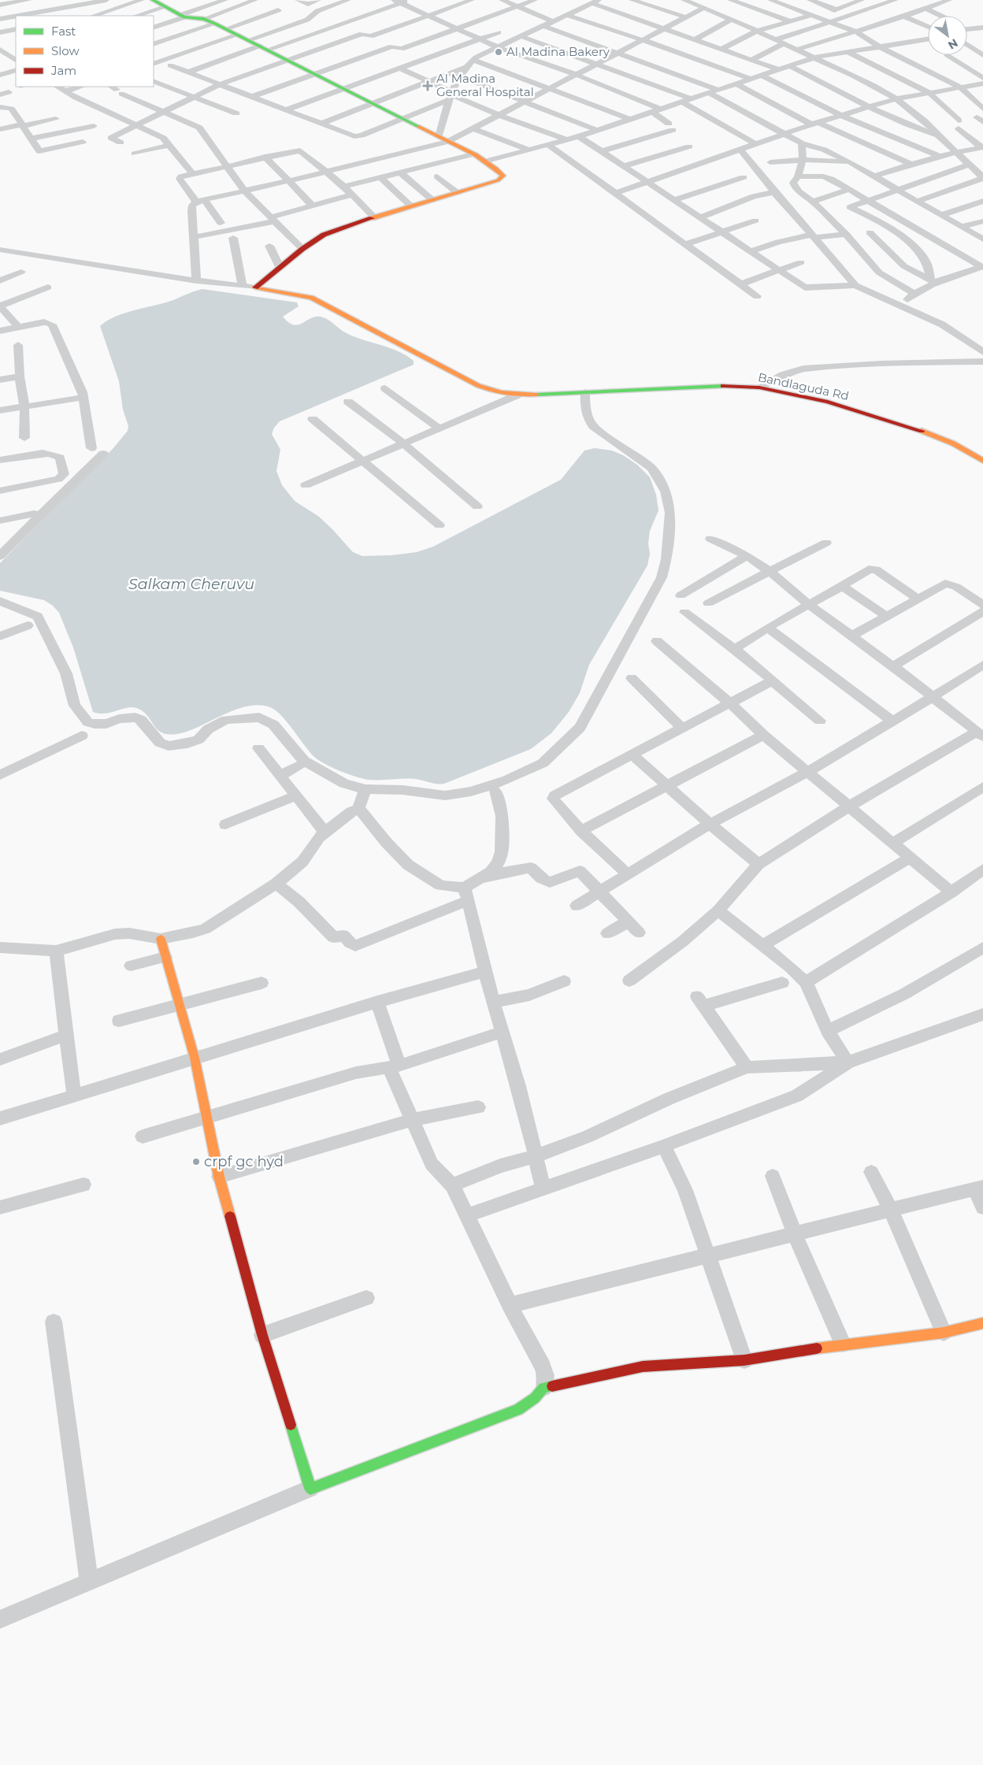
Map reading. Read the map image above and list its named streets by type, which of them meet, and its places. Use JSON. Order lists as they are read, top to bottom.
{
  "streets": {
    "street": ["Bandlaguda Rd"]
  },
  "water": ["Salkam Cheruvu"],
  "places": {
    "other": ["Al Madina Bakery", "crpf gc hyd"],
    "health": ["Al Madina General Hospital"]
  },
  "legend": ["Fast", "Slow", "Jam"],
  "north": "bottom right"
}
